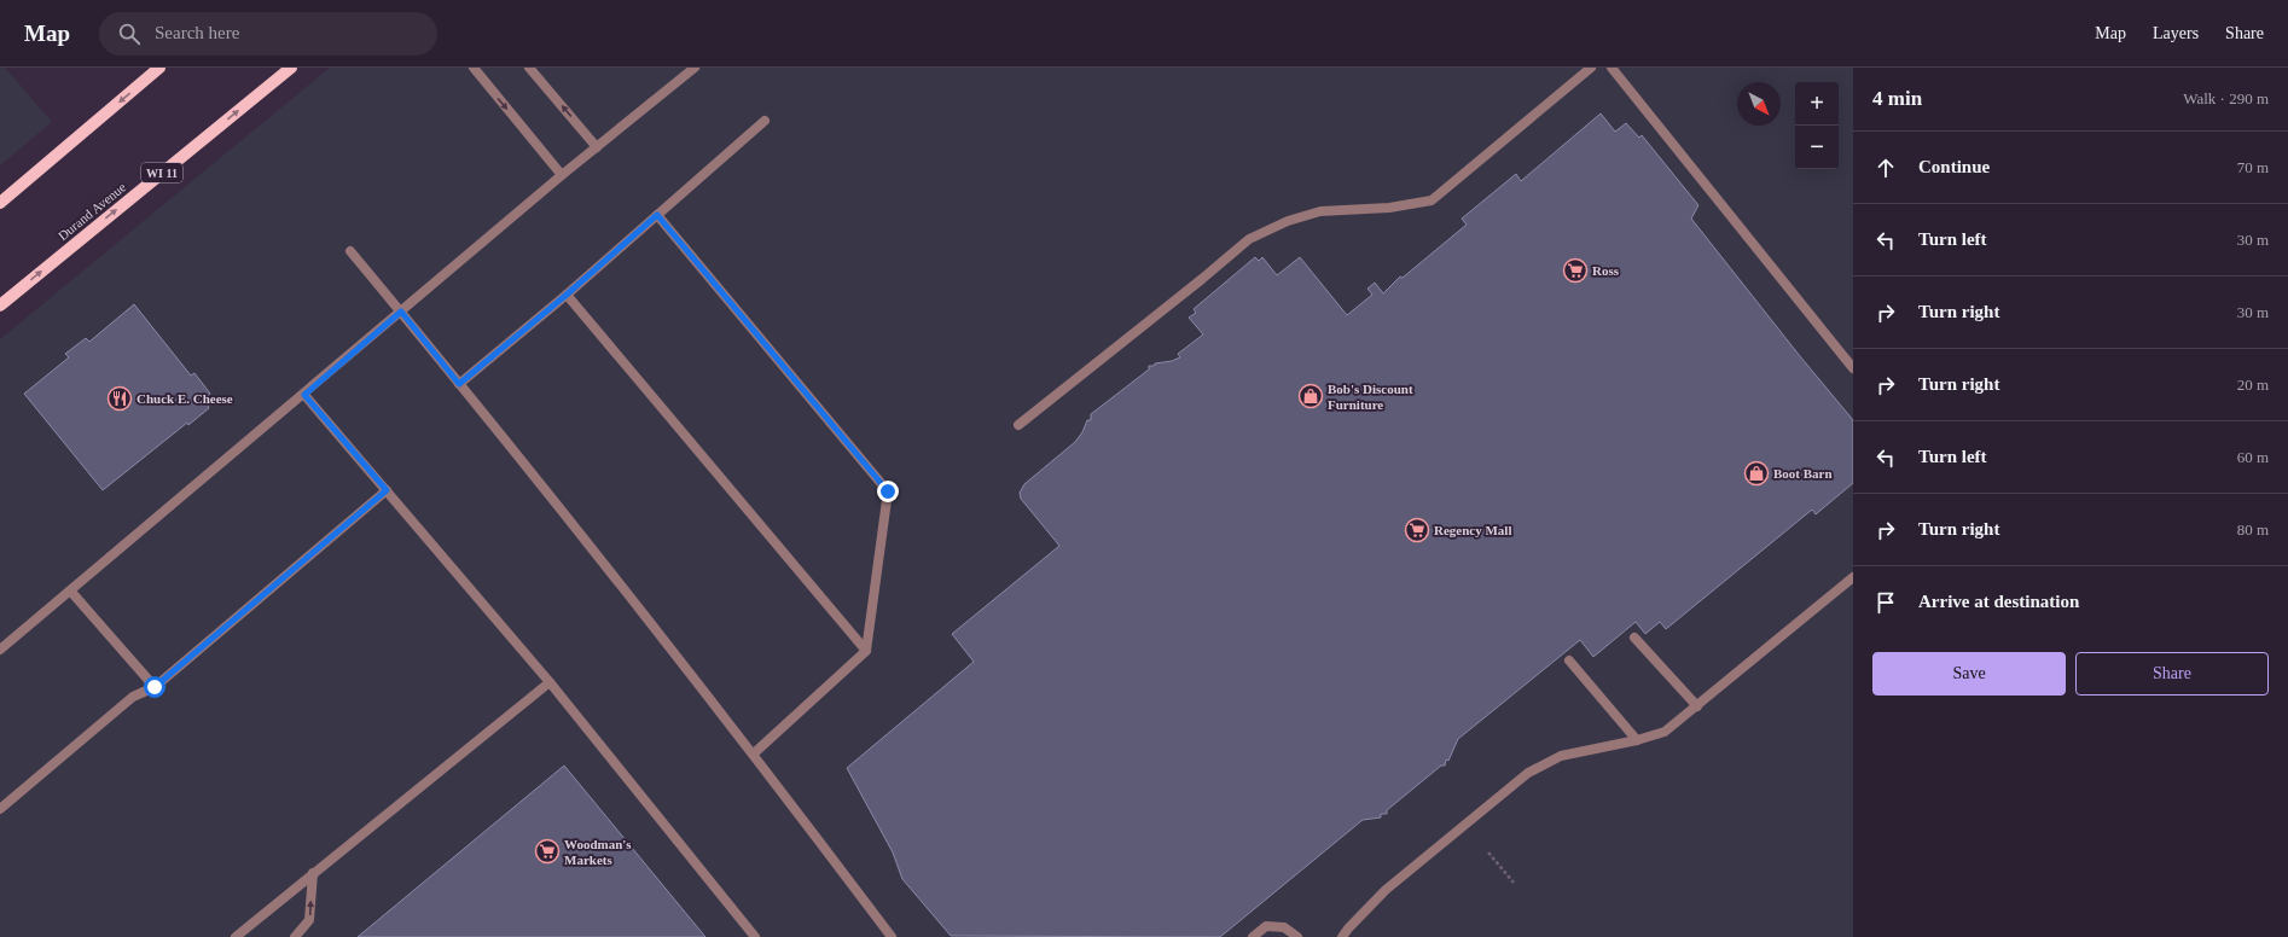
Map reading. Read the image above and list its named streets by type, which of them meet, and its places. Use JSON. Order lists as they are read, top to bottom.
{
  "streets": {
    "main road": ["WI 11", "Durand Avenue"]
  },
  "places": {
    "supermarket": ["Ross", "Regency Mall", "Woodman's Markets"],
    "shop": ["Bob's Discount Furniture", "Boot Barn"],
    "restaurant": ["Chuck E. Cheese"]
  },
  "north": "bottom right",
  "page": {
    "header": "Map",
    "search": "Search here",
    "nav": ["Map", "Layers", "Share"],
    "heading": ["4 min", "Walk · 290 m"],
    "map_buttons": ["+", "−"],
    "list": [
      ["Continue", "70 m"],
      ["Turn left", "30 m"],
      ["Turn right", "30 m"],
      ["Turn right", "20 m"],
      ["Turn left", "60 m"],
      ["Turn right", "80 m"],
      "Arrive at destination"
    ],
    "buttons": ["Save", "Share"]
  }
}
